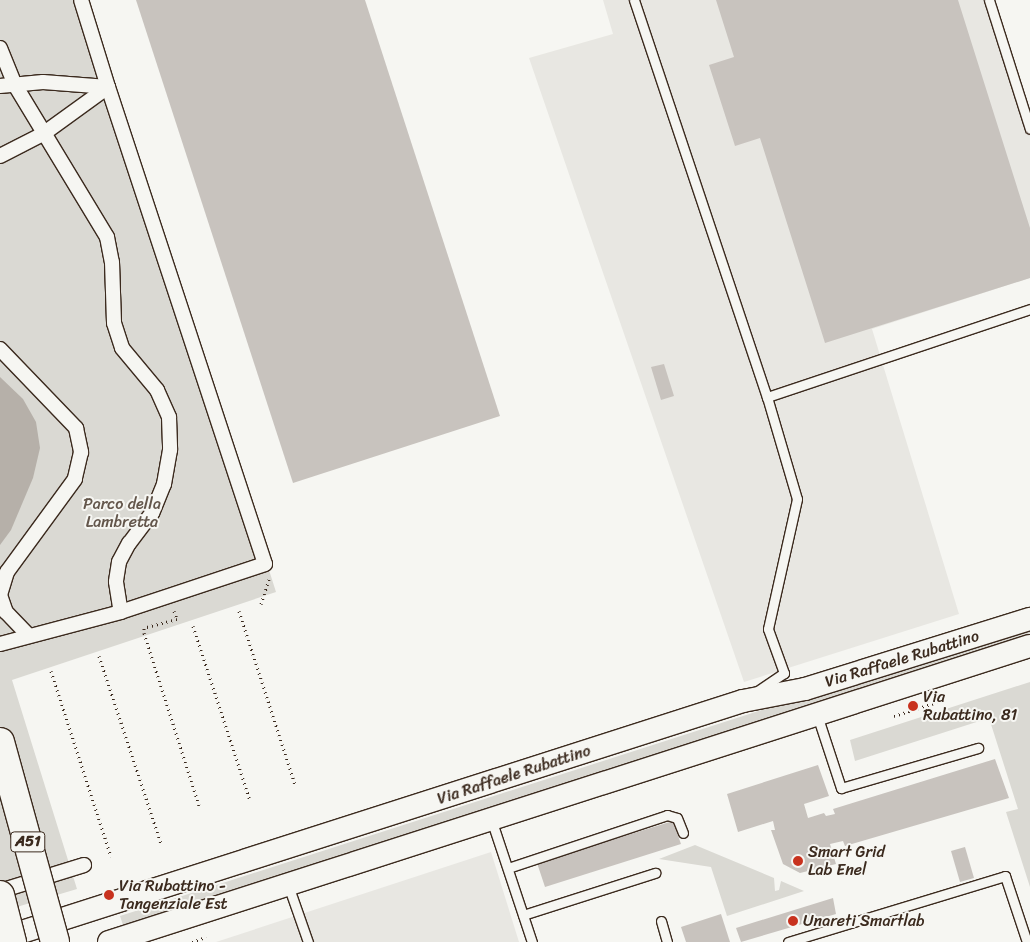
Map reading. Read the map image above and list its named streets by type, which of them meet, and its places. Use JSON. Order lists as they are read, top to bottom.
{
  "streets": {
    "highway": ["A51"],
    "street": ["Via Raffaele Rubattino"]
  },
  "parks": ["Parco della Lambretta"],
  "places": [
    "Via Rubattino, 81",
    "Smart Grid Lab Enel",
    "Via Rubattino - Tangenziale Est",
    "Unareti Smartlab"
  ]
}
